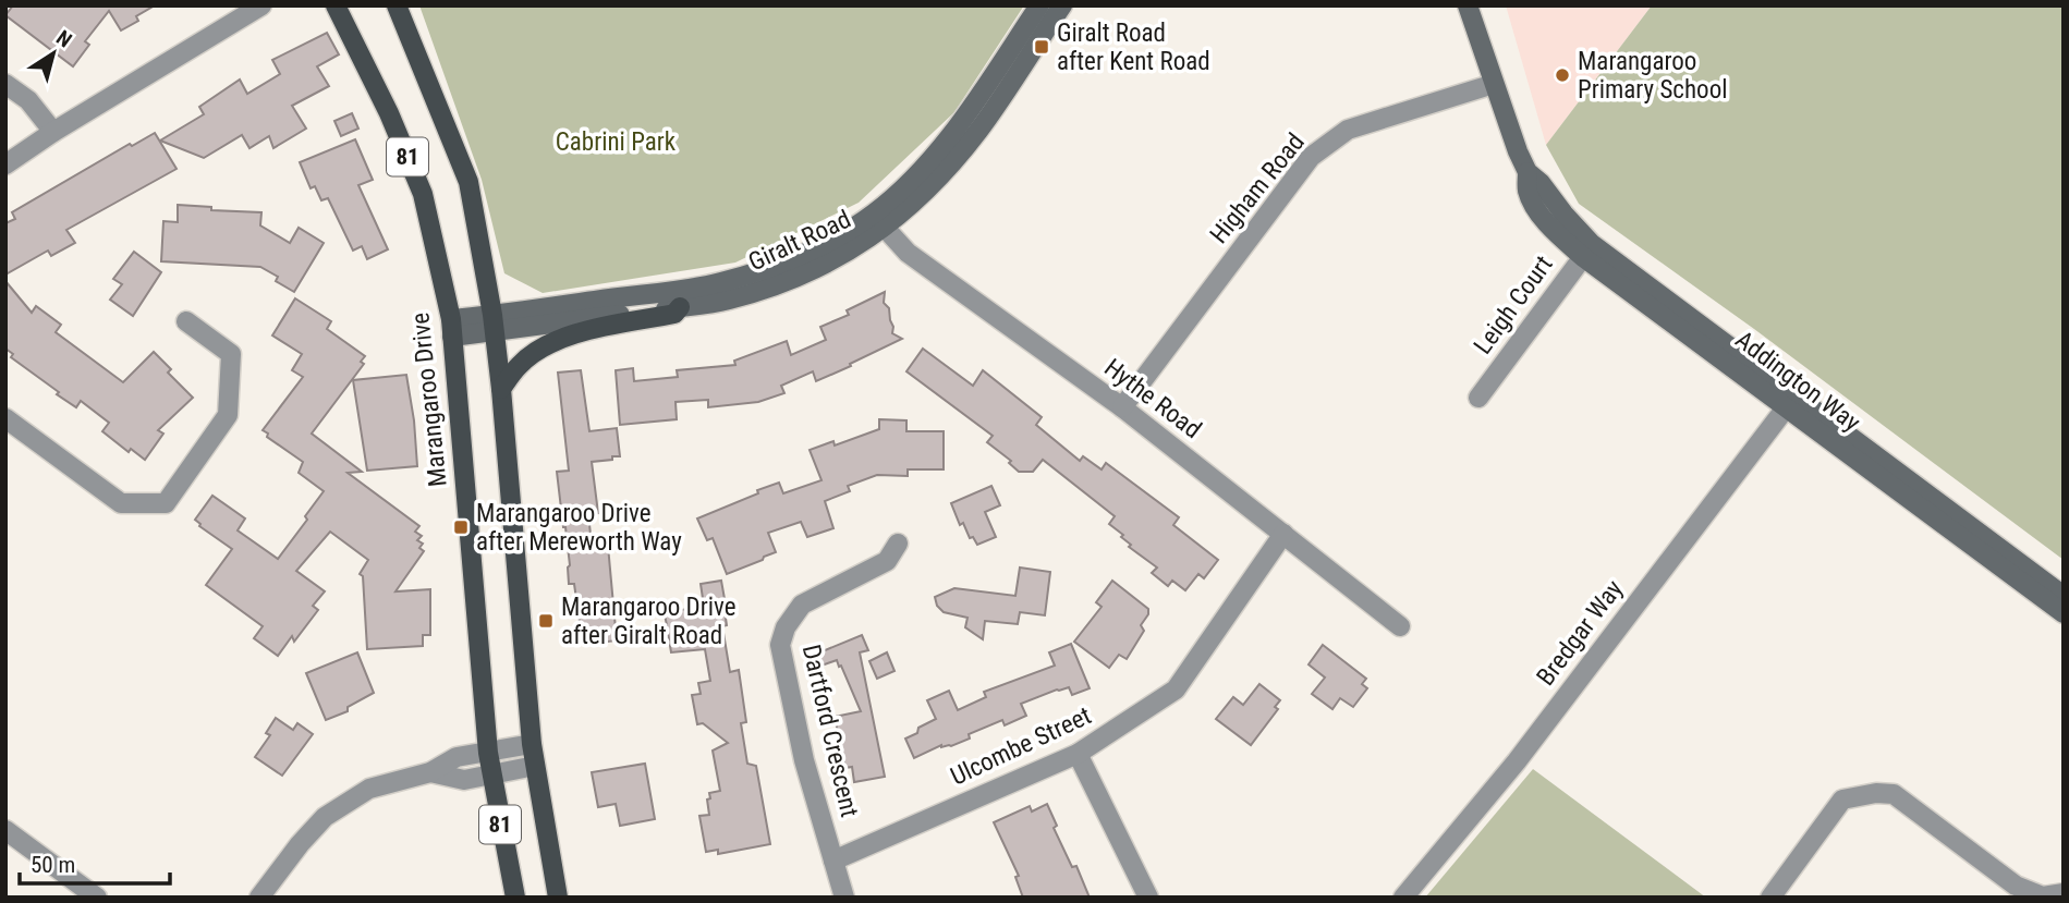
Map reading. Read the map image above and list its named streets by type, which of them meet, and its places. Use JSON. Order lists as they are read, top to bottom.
{
  "streets": {
    "main road": ["81", "Marangaroo Drive"],
    "street": [
      "Higham Road",
      "Giralt Road",
      "Leigh Court",
      "Addington Way",
      "Hythe Road",
      "Bredgar Way",
      "Dartford Crescent",
      "Ulcombe Street"
    ]
  },
  "crossings": [
    ["81", "Giralt Road"],
    ["Higham Road", "Addington Way"],
    ["Higham Road", "Hythe Road"],
    ["Giralt Road", "Hythe Road"],
    ["Giralt Road", "Marangaroo Drive"],
    ["Leigh Court", "Addington Way"],
    ["Addington Way", "Bredgar Way"],
    ["Hythe Road", "Ulcombe Street"],
    ["Dartford Crescent", "Ulcombe Street"]
  ],
  "parks": ["Cabrini Park"],
  "places": {
    "transit": ["Giralt Road after Kent Road", "Marangaroo Drive after Mereworth Way", "Marangaroo Drive after Giralt Road"],
    "other": ["Marangaroo Primary School"]
  },
  "scale_bar": "50 m",
  "north": "top right"
}
